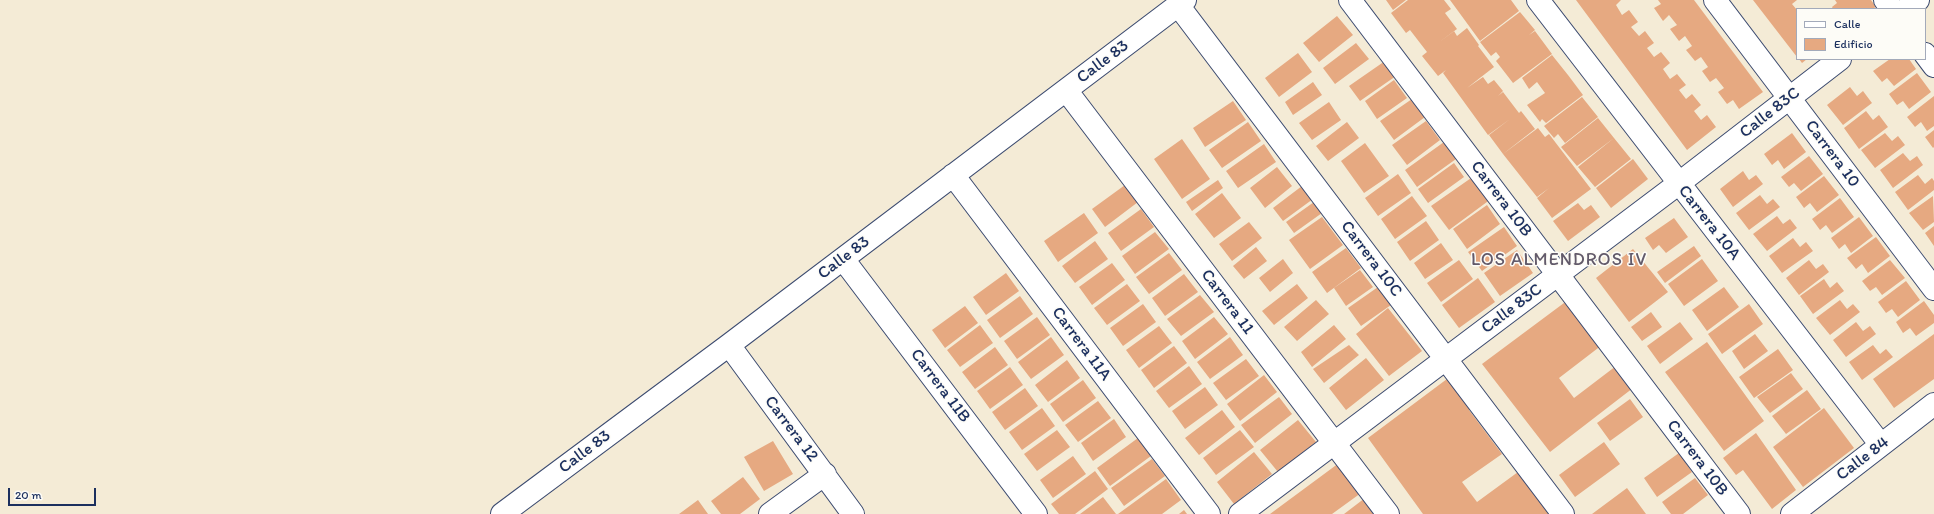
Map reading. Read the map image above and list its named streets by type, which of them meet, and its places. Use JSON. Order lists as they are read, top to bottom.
{
  "streets": {
    "street": [
      "Calle 83",
      "Calle 83C",
      "Carrera 10",
      "Carrera 10B",
      "Carrera 10A",
      "Carrera 10C",
      "Carrera 11",
      "Carrera 11A",
      "Carrera 11B",
      "Carrera 12",
      "Calle 84"
    ]
  },
  "crossings": [
    ["Calle 83", "Carrera 10C"],
    ["Calle 83", "Carrera 11"],
    ["Calle 83", "Carrera 11A"],
    ["Calle 83", "Carrera 11B"],
    ["Calle 83", "Carrera 12"],
    ["Calle 83C", "Carrera 10"],
    ["Calle 83C", "Carrera 10B"],
    ["Calle 83C", "Carrera 10A"],
    ["Calle 83C", "Carrera 10C"],
    ["Calle 83C", "Carrera 11"],
    ["Carrera 10A", "Calle 84"]
  ],
  "districts": ["LOS ALMENDROS IV"],
  "legend": ["Calle", "Edificio"],
  "scale_bar": "20 m"
}
